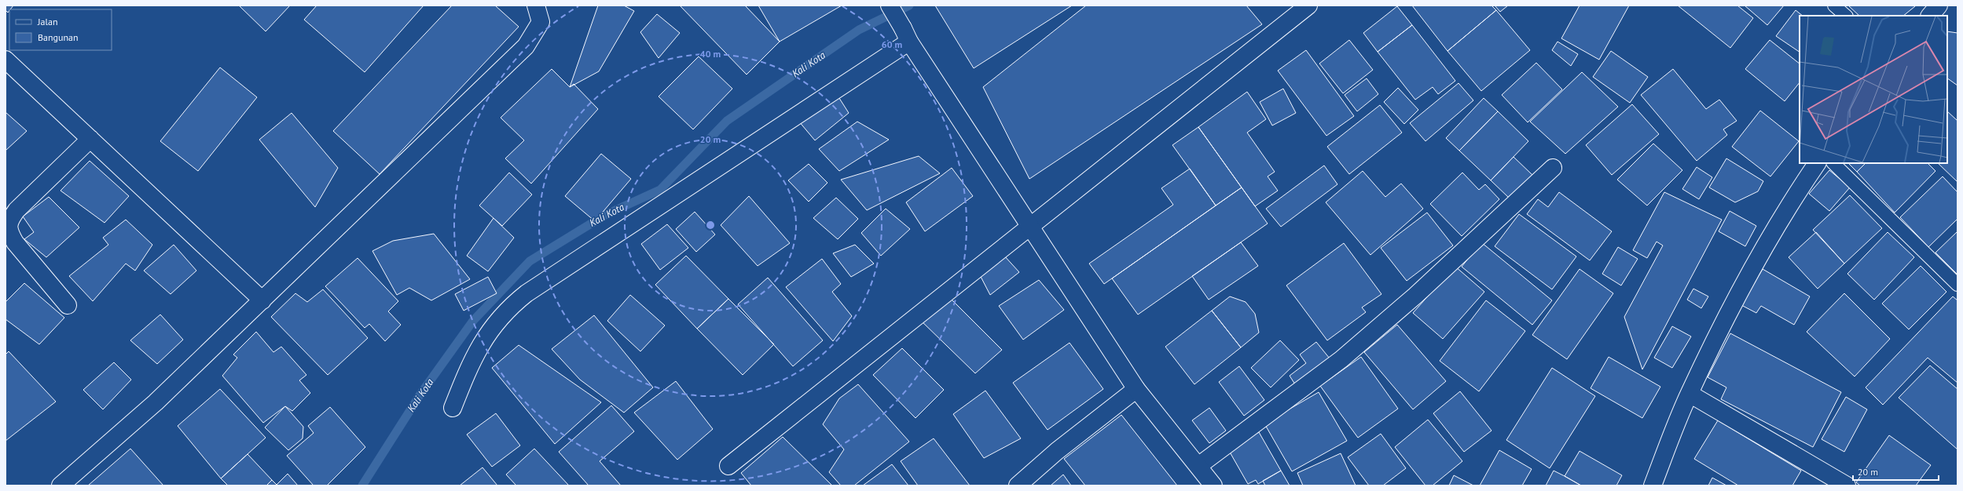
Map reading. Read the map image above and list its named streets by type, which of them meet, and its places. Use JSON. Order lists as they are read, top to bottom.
{
  "water": ["Kali Kota"],
  "legend": ["Jalan", "Bangunan"],
  "scale_bar": "20 m",
  "rings": ["60 m", "40 m", "20 m"]
}
